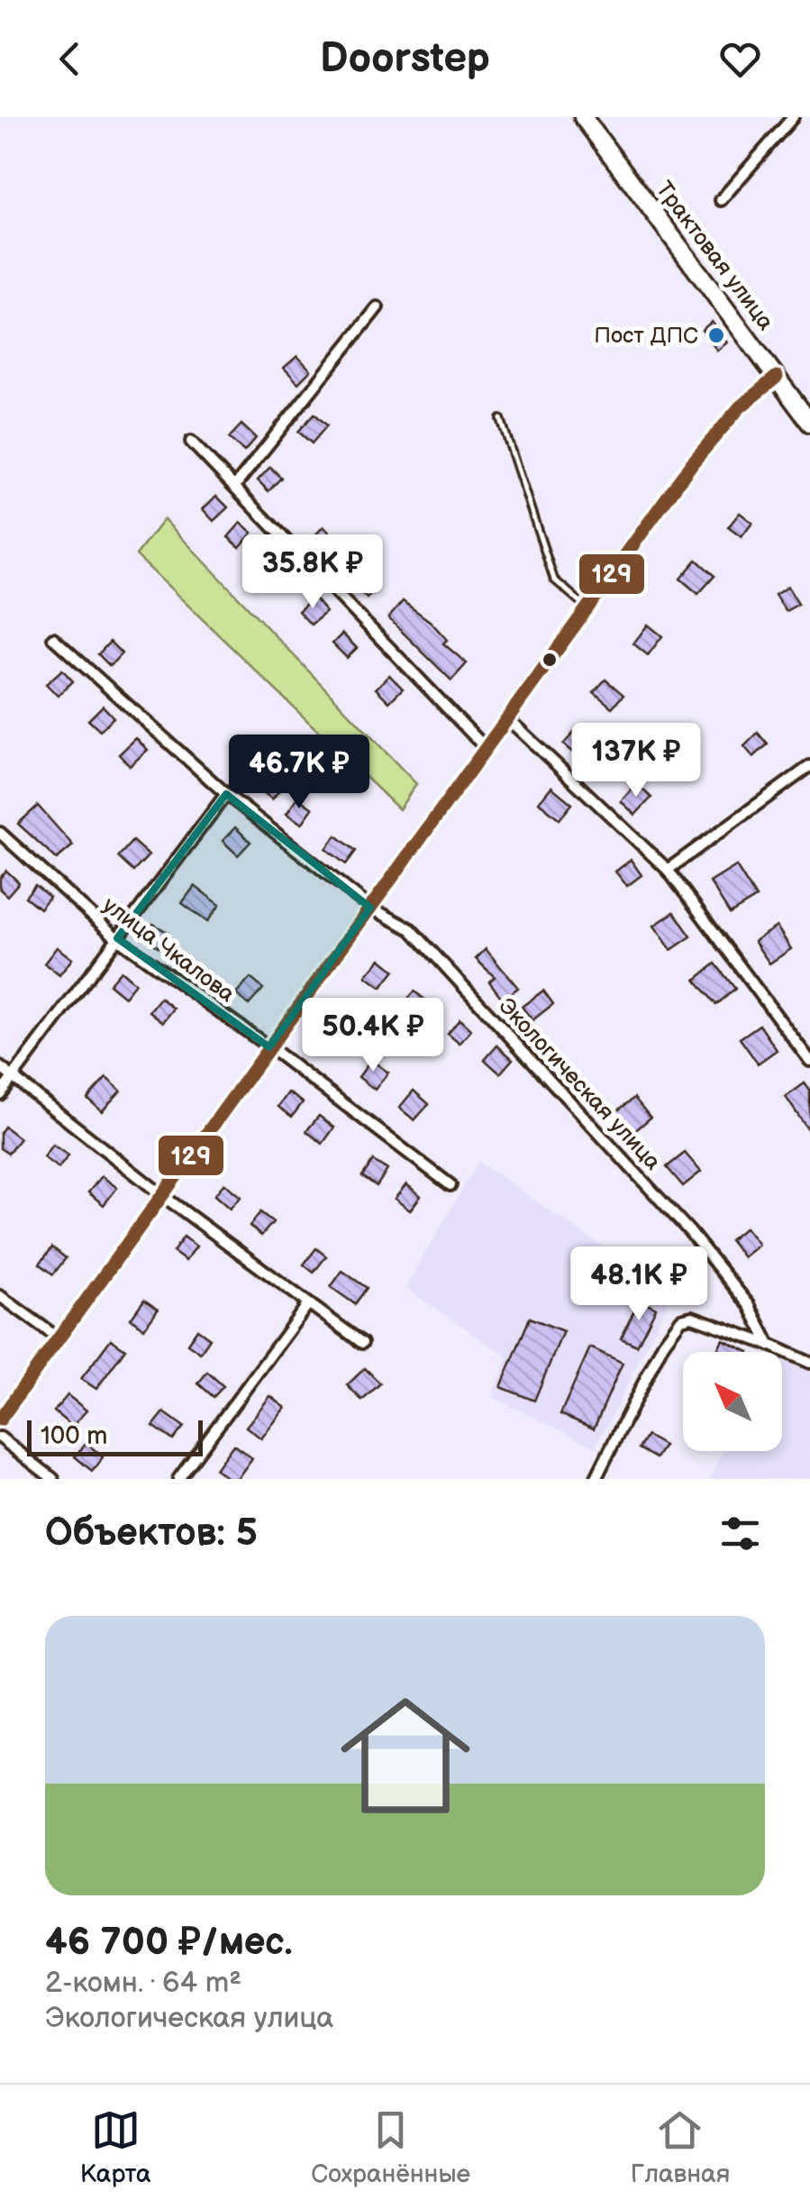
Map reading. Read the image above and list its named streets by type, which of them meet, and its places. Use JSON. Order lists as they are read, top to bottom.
{
  "streets": {
    "highway": ["Трактовая улица"],
    "street": ["улица Чкалова", "Экологическая улица"]
  },
  "places": ["Пост ДПС"],
  "lines": ["transit line 129"],
  "scale_bar": "100 m",
  "north": "top left",
  "page": {
    "header": "Doorstep",
    "price": [
      "35.8K ₽",
      "137K ₽",
      "46.7K ₽",
      "50.4K ₽",
      "48.1K ₽"
    ],
    "scale": "100 m",
    "heading": "Объектов: 5",
    "list": [
      {
        "name": "46 700 ₽/мес.",
        "note": "2-комн. · 64 m² · Экологическая улица"
      }
    ],
    "tabs": ["Карта", "Сохранённые", "Главная"]
  }
}
